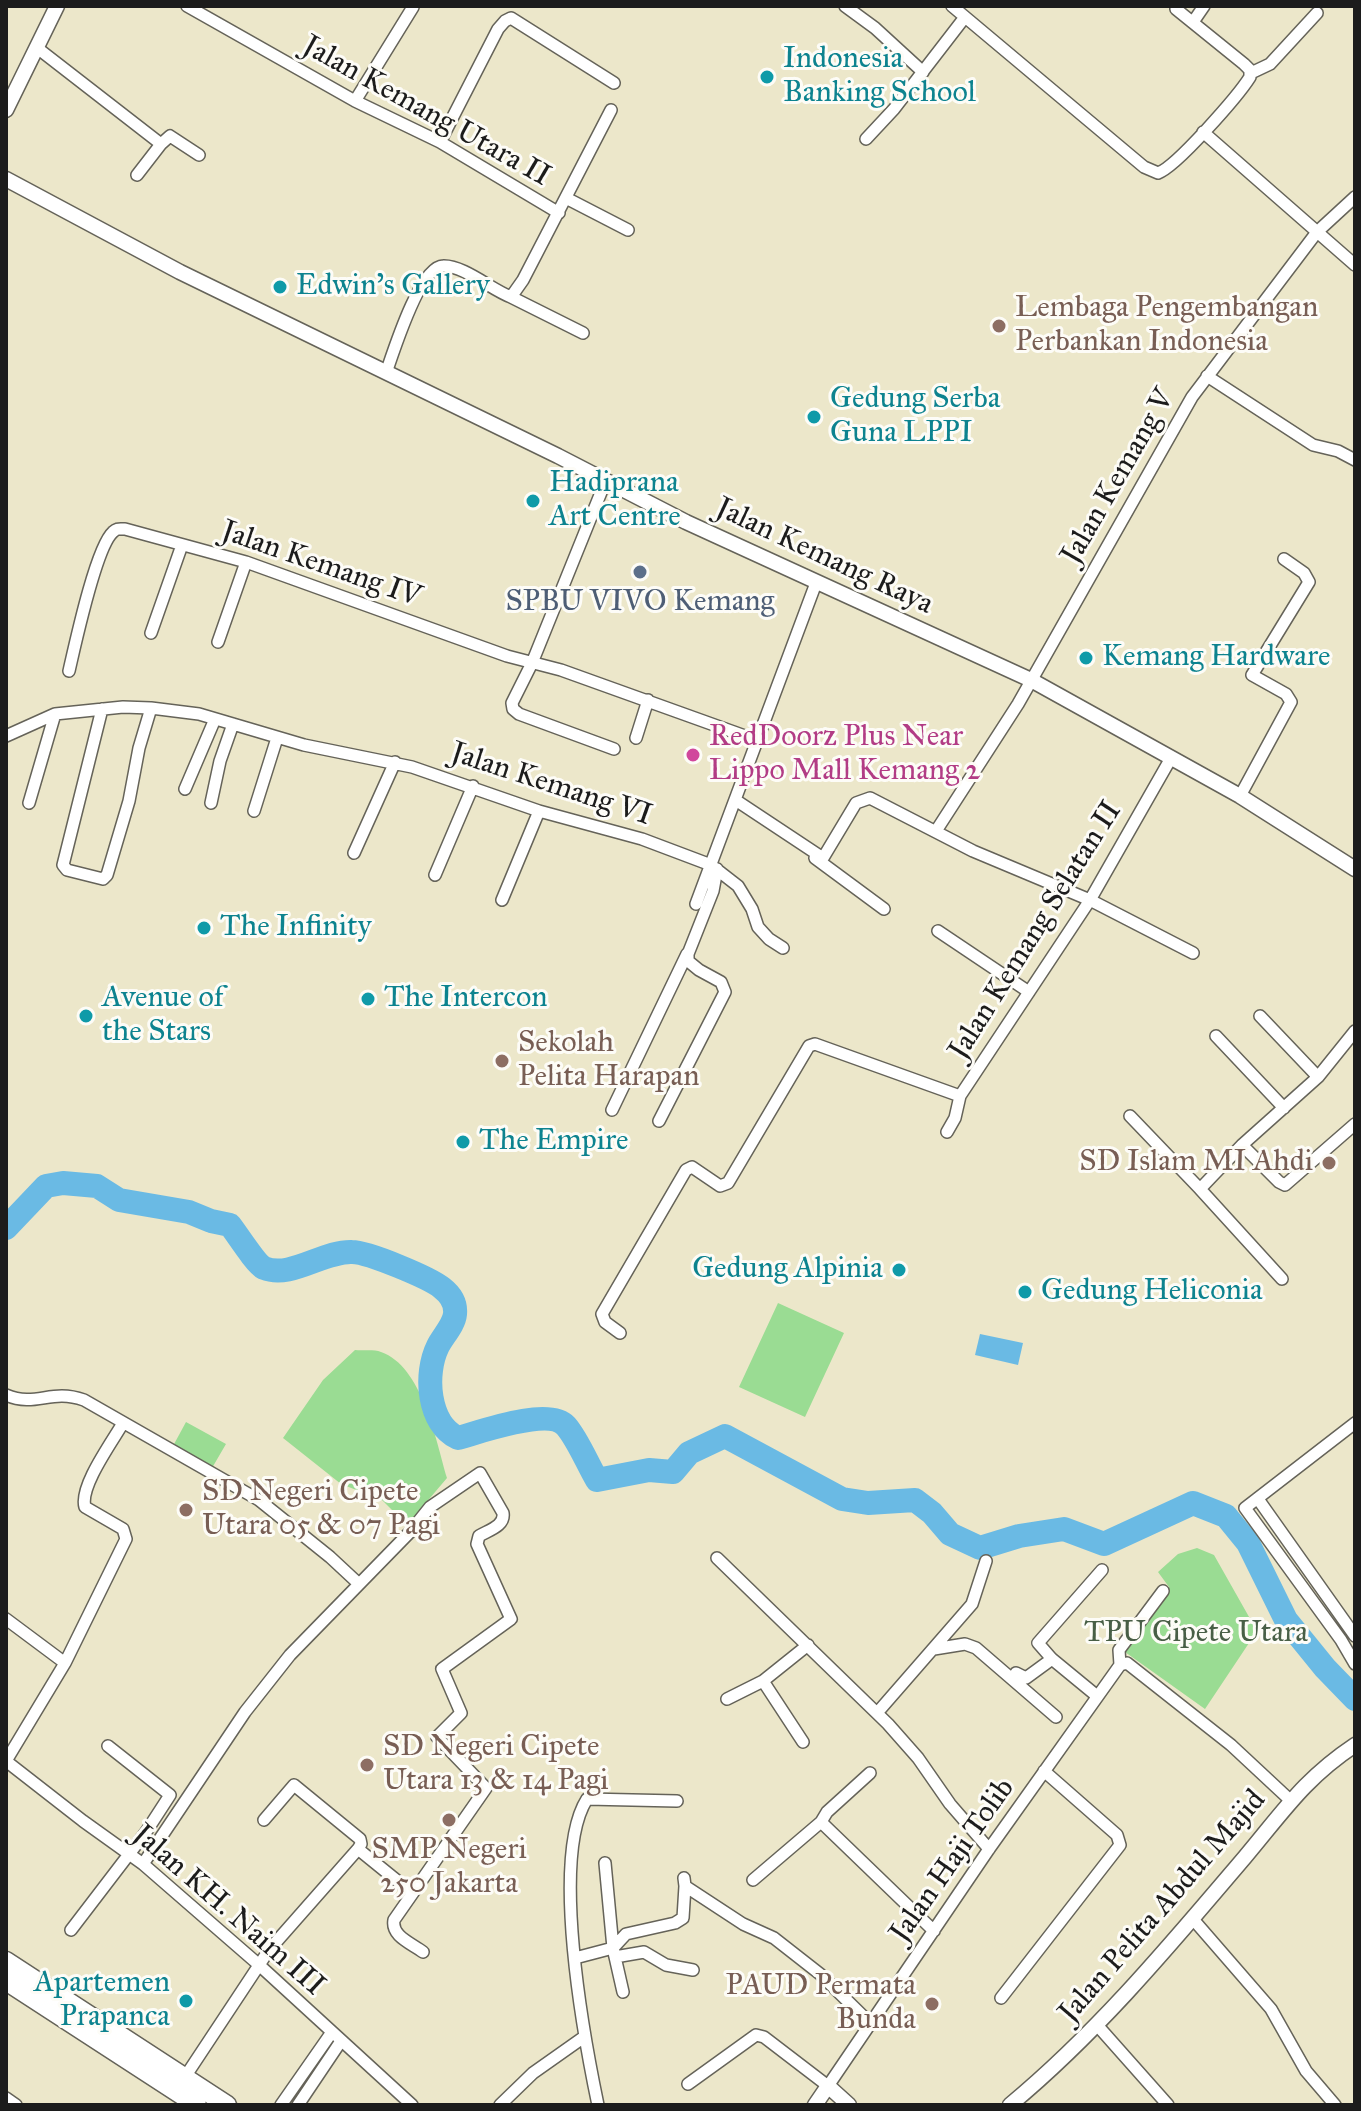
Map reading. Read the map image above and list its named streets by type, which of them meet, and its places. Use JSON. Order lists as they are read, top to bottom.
{
  "streets": {
    "street": [
      "Jalan Kemang Utara II",
      "Jalan Kemang V",
      "Jalan Kemang Raya",
      "Jalan Kemang IV",
      "Jalan Kemang VI",
      "Jalan Kemang Selatan II",
      "Jalan Haji Tolib",
      "Jalan Pelita Abdul Majid",
      "Jalan KH. Naim III"
    ]
  },
  "crossings": [
    ["Jalan Kemang V", "Jalan Kemang Raya"],
    ["Jalan Kemang Raya", "Jalan Kemang Selatan II"]
  ],
  "parks": ["TPU Cipete Utara"],
  "places": [
    "Indonesia Banking School",
    "Edwin's Gallery",
    "Lembaga Pengembangan Perbankan Indonesia",
    "Gedung Serba Guna LPPI",
    "Hadiprana Art Centre",
    "SPBU VIVO Kemang",
    "Kemang Hardware",
    "RedDoorz Plus Near Lippo Mall Kemang 2",
    "The Infinity",
    "The Intercon",
    "Avenue of the Stars",
    "Sekolah Pelita Harapan",
    "The Empire",
    "SD Islam MI Ahdi",
    "Gedung Alpinia",
    "Gedung Heliconia",
    "SD Negeri Cipete Utara 05 & 07 Pagi",
    "SD Negeri Cipete Utara 13 & 14 Pagi",
    "SMP Negeri 250 Jakarta",
    "Apartemen Prapanca",
    "PAUD Permata Bunda"
  ]
}
